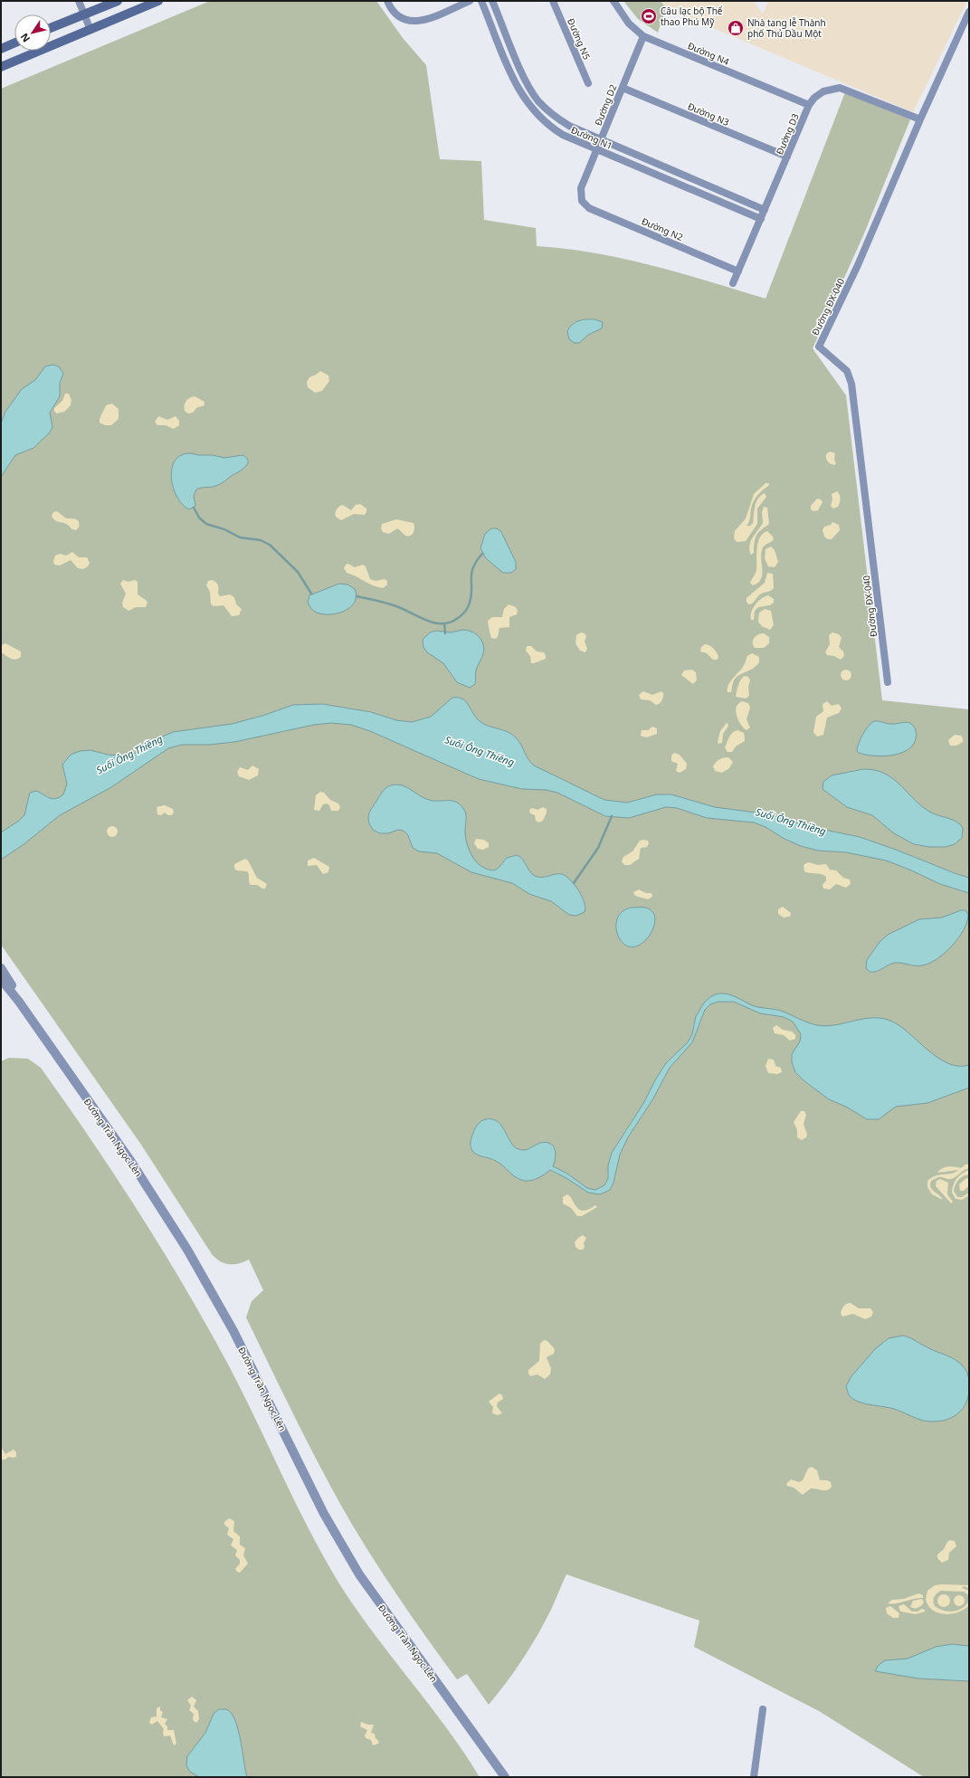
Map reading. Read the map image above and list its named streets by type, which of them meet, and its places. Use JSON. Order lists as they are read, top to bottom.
{
  "streets": {
    "street": [
      "Đường N5",
      "Đường N4",
      "Đường D2",
      "Đường N3",
      "Đường D3",
      "Đường N1",
      "Đường N2",
      "Đường ĐX-040",
      "Đường Trần Ngọc Lên"
    ]
  },
  "crossings": [
    ["Đường N4", "Đường D2"],
    ["Đường N4", "Đường D3"],
    ["Đường D2", "Đường N3"],
    ["Đường D2", "Đường N1"],
    ["Đường D2", "Đường N2"],
    ["Đường N3", "Đường D3"],
    ["Đường D3", "Đường N1"],
    ["Đường D3", "Đường N2"],
    ["Đường D3", "Đường ĐX-040"]
  ],
  "water": ["Suối Ông Thiềng"],
  "places": {
    "sports": ["Câu lạc bộ Thể thao Phú Mỹ"],
    "shop": ["Nhà tang lễ Thành phố Thủ Dầu Một"]
  },
  "north": "bottom left"
}
